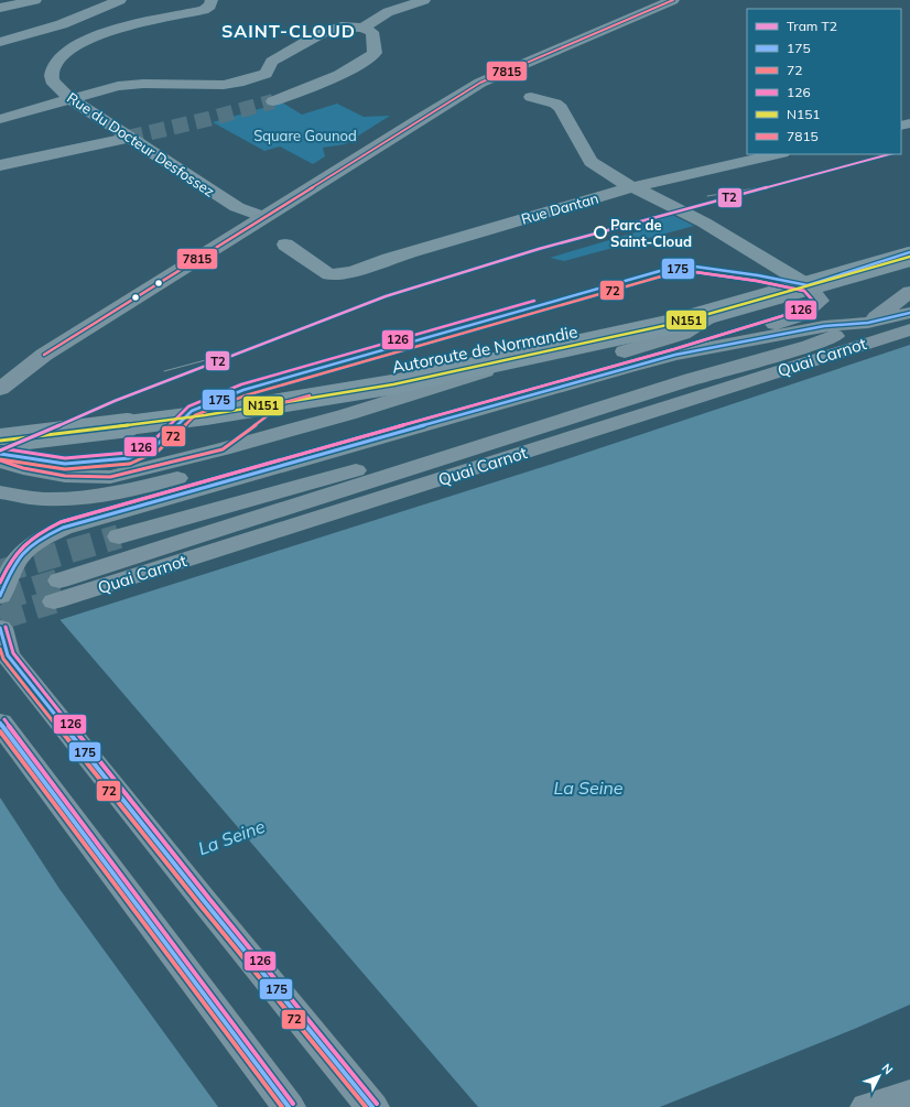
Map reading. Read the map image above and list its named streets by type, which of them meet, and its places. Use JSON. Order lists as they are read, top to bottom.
{
  "streets": {
    "main road": [
      "Rue du Docteur Desfossez",
      "Rue Dantan",
      "Autoroute de Normandie",
      "Quai Carnot"
    ]
  },
  "districts": ["SAINT-CLOUD"],
  "water": ["La Seine"],
  "parks": ["Square Gounod"],
  "places": ["Parc de Saint-Cloud"],
  "lines": [
    "transit line 7815",
    "tram line T2",
    "transit line 175",
    "transit line N151",
    "transit line 72",
    "transit line 126"
  ],
  "legend": [
    "Tram T2",
    "175",
    "72",
    "126",
    "N151",
    "7815"
  ],
  "north": "top right"
}
